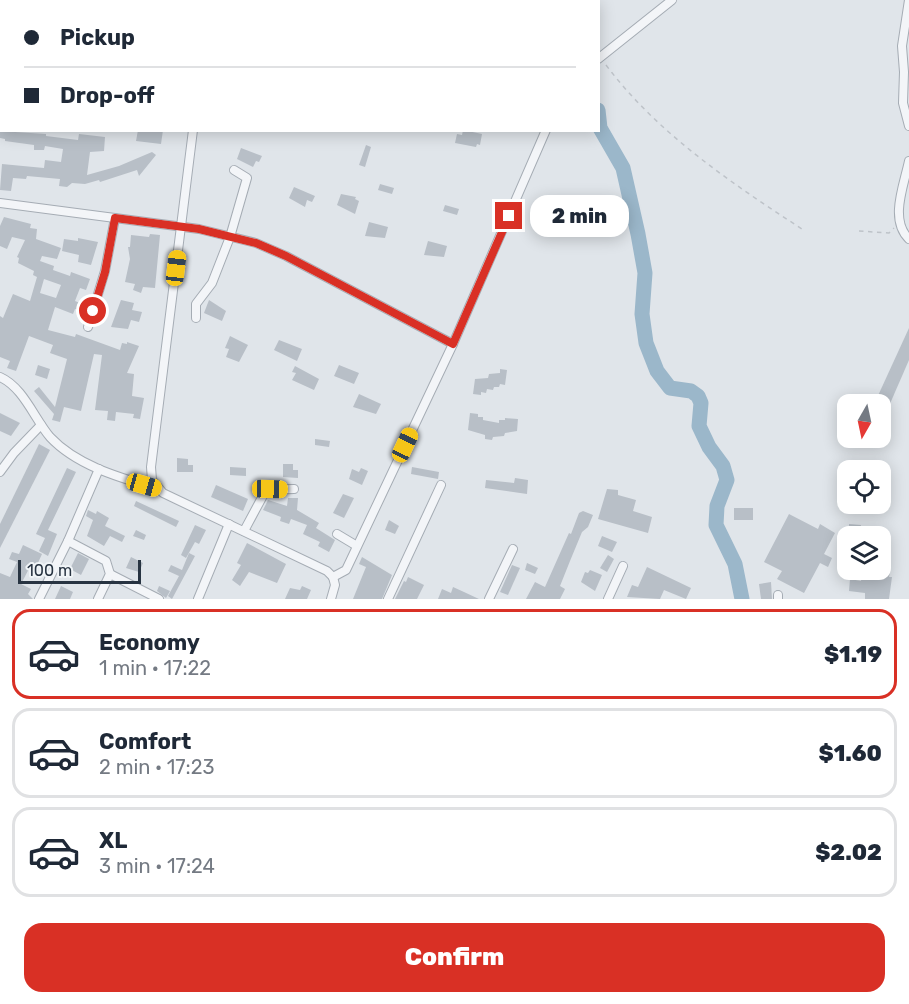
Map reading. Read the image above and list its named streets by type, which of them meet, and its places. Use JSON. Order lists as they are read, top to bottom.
{
  "scale_bar": "100 m",
  "north": "bottom",
  "page": {
    "banner": ["Pickup", "Drop-off"],
    "bubble": "2 min",
    "scale": "100 m",
    "list": [
      {
        "name": "Economy",
        "note": "1 min · 17:22",
        "value": "$1.19"
      },
      {
        "name": "Comfort",
        "note": "2 min · 17:23",
        "value": "$1.60"
      },
      {
        "name": "XL",
        "note": "3 min · 17:24",
        "value": "$2.02"
      }
    ],
    "buttons": "Confirm"
  }
}
